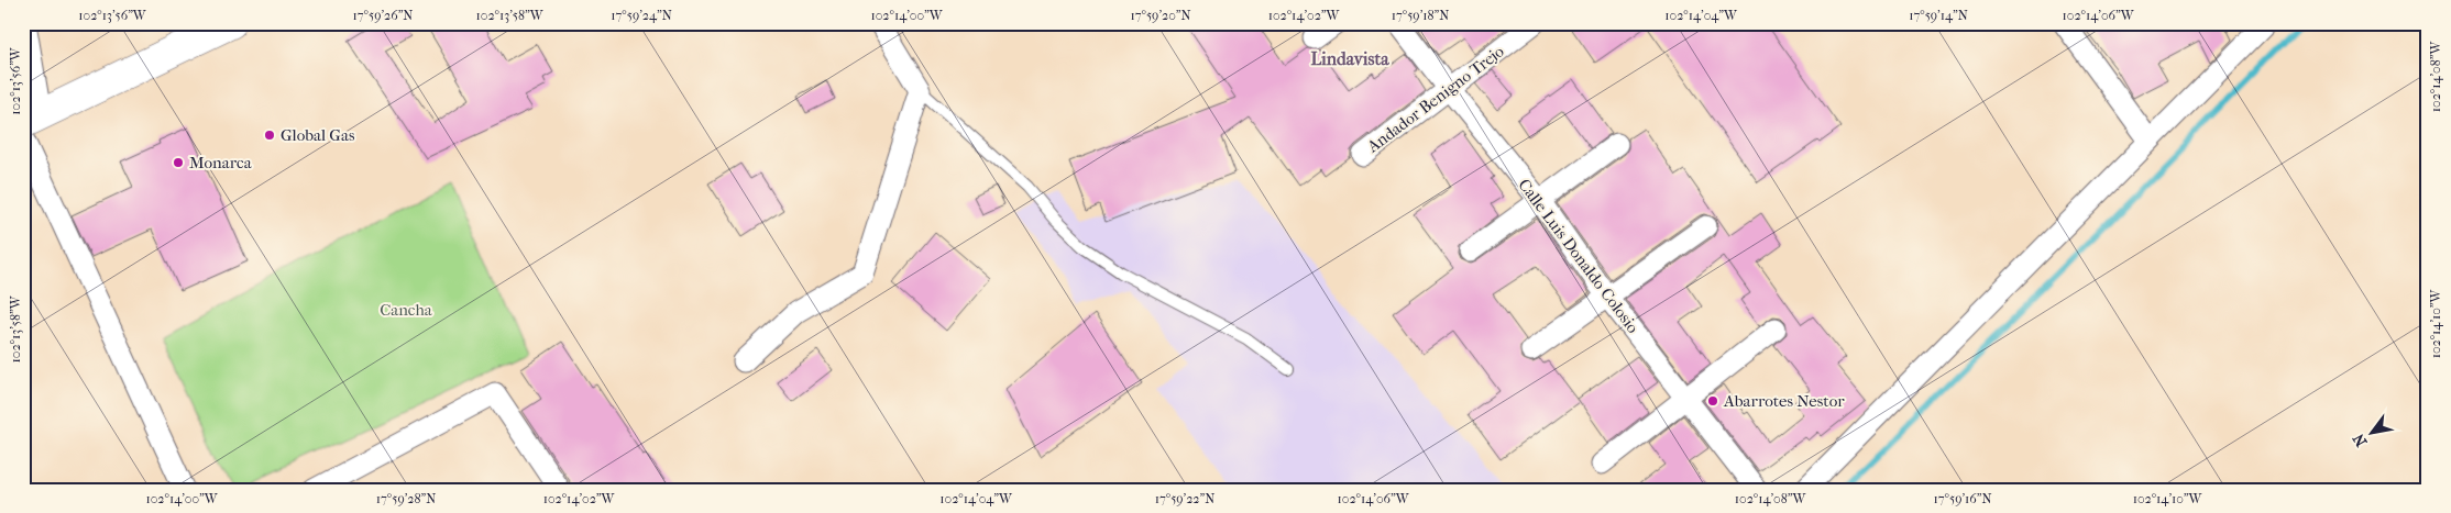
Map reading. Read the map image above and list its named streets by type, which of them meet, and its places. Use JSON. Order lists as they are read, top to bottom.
{
  "streets": {
    "street": ["Andador Benigno Trejo", "Calle Luis Donaldo Colosio"]
  },
  "crossings": [
    ["Andador Benigno Trejo", "Calle Luis Donaldo Colosio"]
  ],
  "districts": ["Lindavista"],
  "parks": ["Cancha"],
  "places": ["Global Gas", "Monarca", "Abarrotes Nestor"],
  "north": "bottom left",
  "coordinates": [
    "102°13'56\"W",
    "17°59'26\"N",
    "102°13'58\"W",
    "17°59'24\"N",
    "102°14'00\"W",
    "17°59'20\"N",
    "102°14'02\"W",
    "17°59'18\"N",
    "102°14'04\"W",
    "17°59'14\"N",
    "102°14'06\"W",
    "102°14'08\"W",
    "102°14'10\"W",
    "17°59'28\"N",
    "17°59'22\"N",
    "17°59'16\"N"
  ]
}
